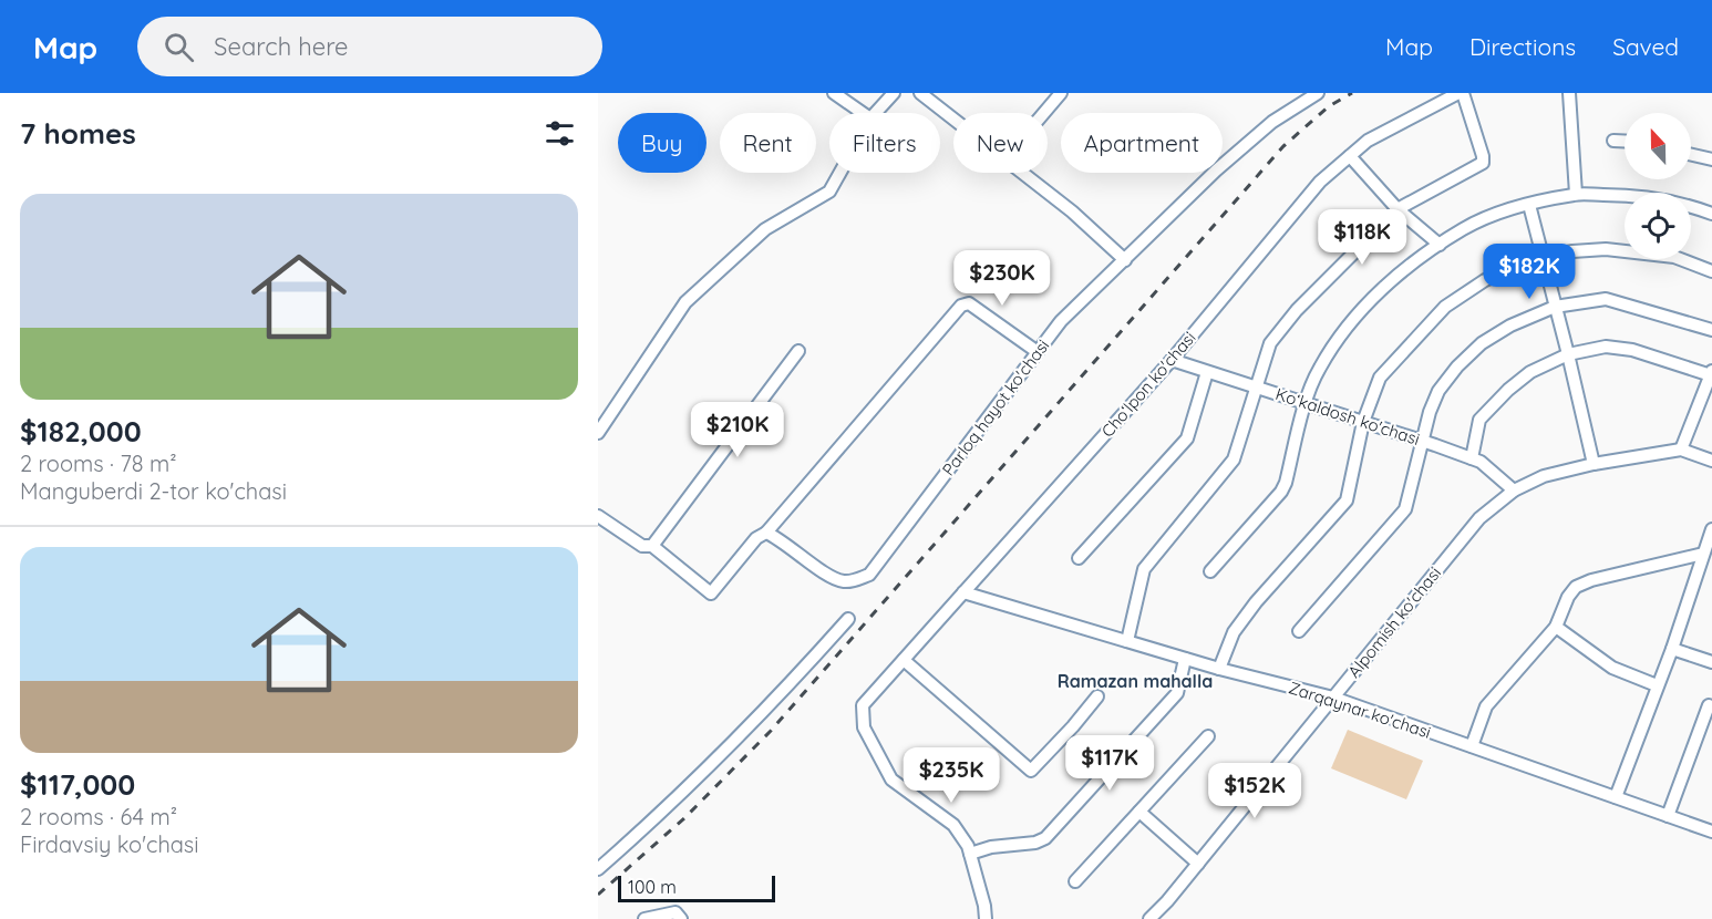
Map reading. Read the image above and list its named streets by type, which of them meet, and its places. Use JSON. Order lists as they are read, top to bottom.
{
  "streets": {
    "street": [
      "Cho‘lpon ko'chasi",
      "Parloq hayot ko'chasi",
      "Ko‘kaldosh ko'chasi",
      "Alpomish ko'chasi",
      "Zarqaynar ko'chasi"
    ]
  },
  "crossings": [
    ["Cho‘lpon ko'chasi", "Ko‘kaldosh ko'chasi"],
    ["Cho‘lpon ko'chasi", "Zarqaynar ko'chasi"],
    ["Ko‘kaldosh ko'chasi", "Alpomish ko'chasi"],
    ["Alpomish ko'chasi", "Zarqaynar ko'chasi"]
  ],
  "districts": ["Ramazan mahalla"],
  "scale_bar": "100 m",
  "north": "top",
  "page": {
    "header": "Map",
    "search": "Search here",
    "nav": ["Map", "Directions", "Saved"],
    "heading": "7 homes",
    "chip": [
      "Buy",
      "Rent",
      "Filters",
      "New",
      "Apartment"
    ],
    "list": [
      {
        "name": "$182,000",
        "note": "2 rooms · 78 m² · Manguberdi 2-tor ko'chasi"
      },
      {
        "name": "$117,000",
        "note": "2 rooms · 64 m² · Firdavsiy ko'chasi"
      }
    ],
    "price": [
      "$118K",
      "$182K",
      "$230K",
      "$210K",
      "$117K",
      "$235K",
      "$152K"
    ],
    "scale": "100 m"
  }
}
